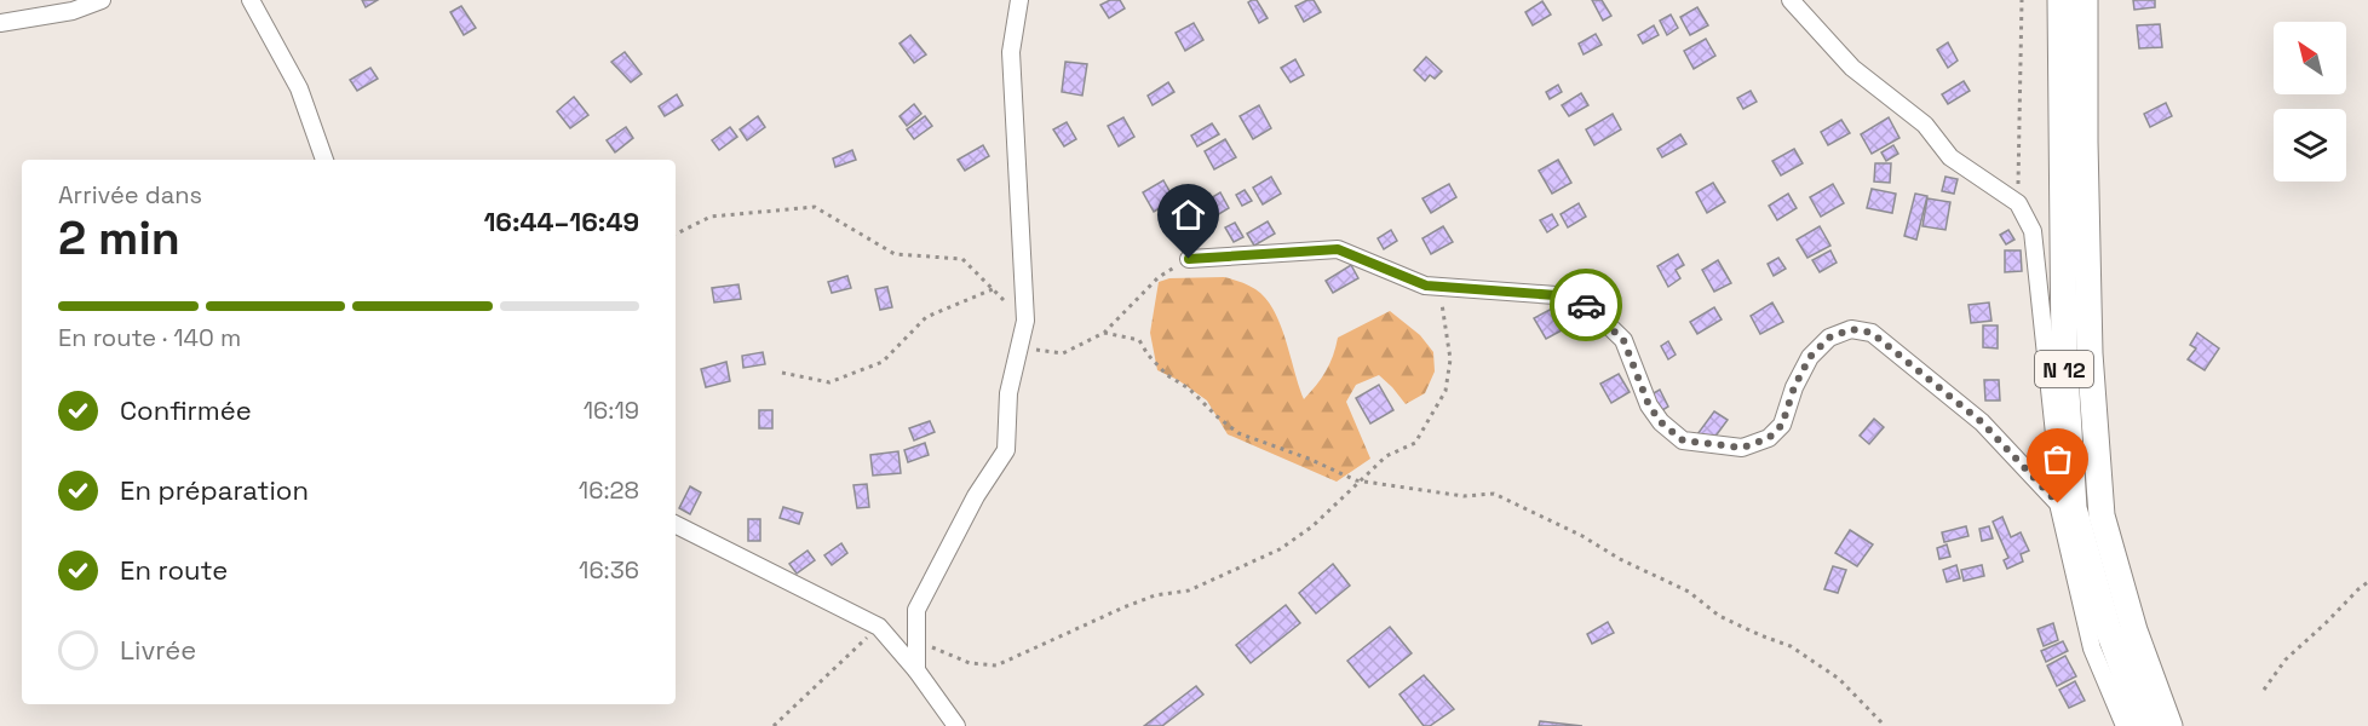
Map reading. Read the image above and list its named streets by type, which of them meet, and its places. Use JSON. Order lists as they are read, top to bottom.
{
  "streets": {
    "main road": ["N 12"]
  },
  "north": "top left",
  "page": {
    "heading": ["2 min", "Arrivée dans", "16:44–16:49"],
    "bar": "En route · 140 m",
    "list": [
      ["Confirmée", "16:19"],
      ["En préparation", "16:28"],
      ["En route", "16:36"],
      "Livrée"
    ]
  }
}
